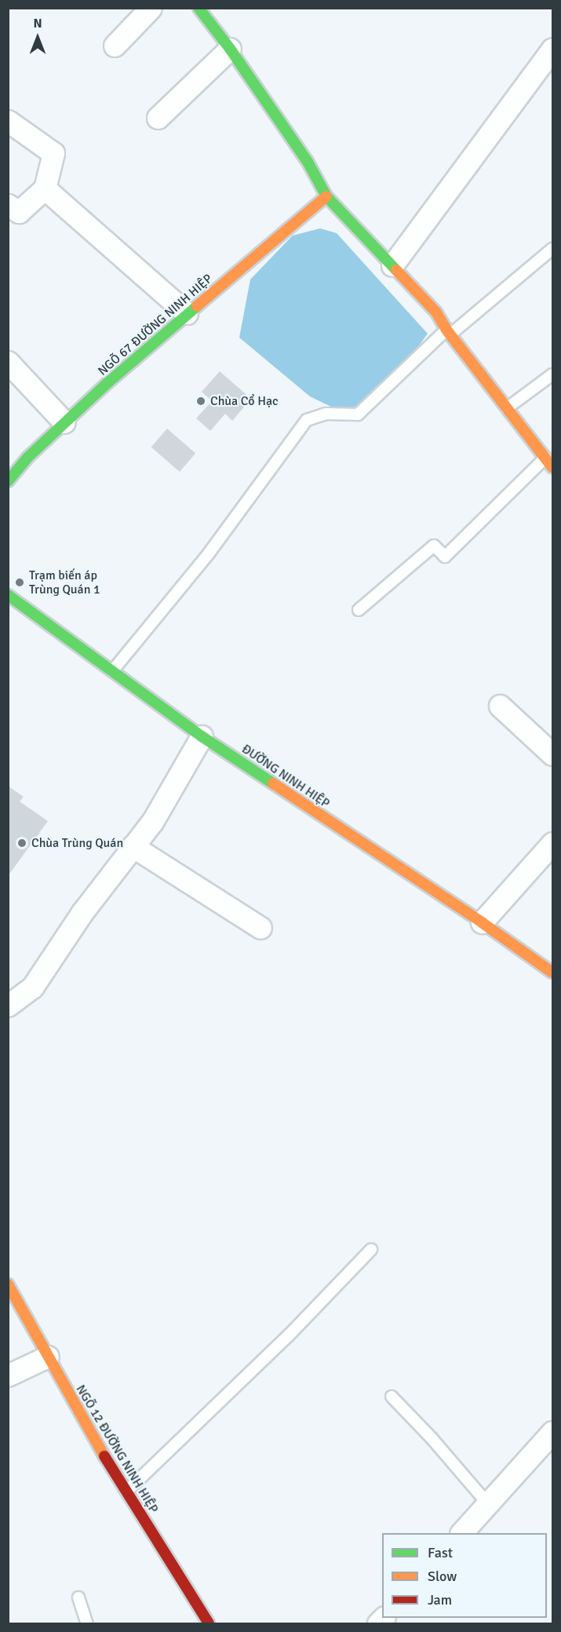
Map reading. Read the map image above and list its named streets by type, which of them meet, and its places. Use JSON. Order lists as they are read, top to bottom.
{
  "streets": {
    "street": ["NGÕ 67 ĐƯỜNG NINH HIỆP", "ĐƯỜNG NINH HIỆP", "NGÕ 12 ĐƯỜNG NINH HIỆP"]
  },
  "places": ["Chùa Cổ Hạc", "Trạm biến áp Trùng Quán 1", "Chùa Trùng Quán"],
  "legend": ["Fast", "Slow", "Jam"],
  "north": "top"
}
